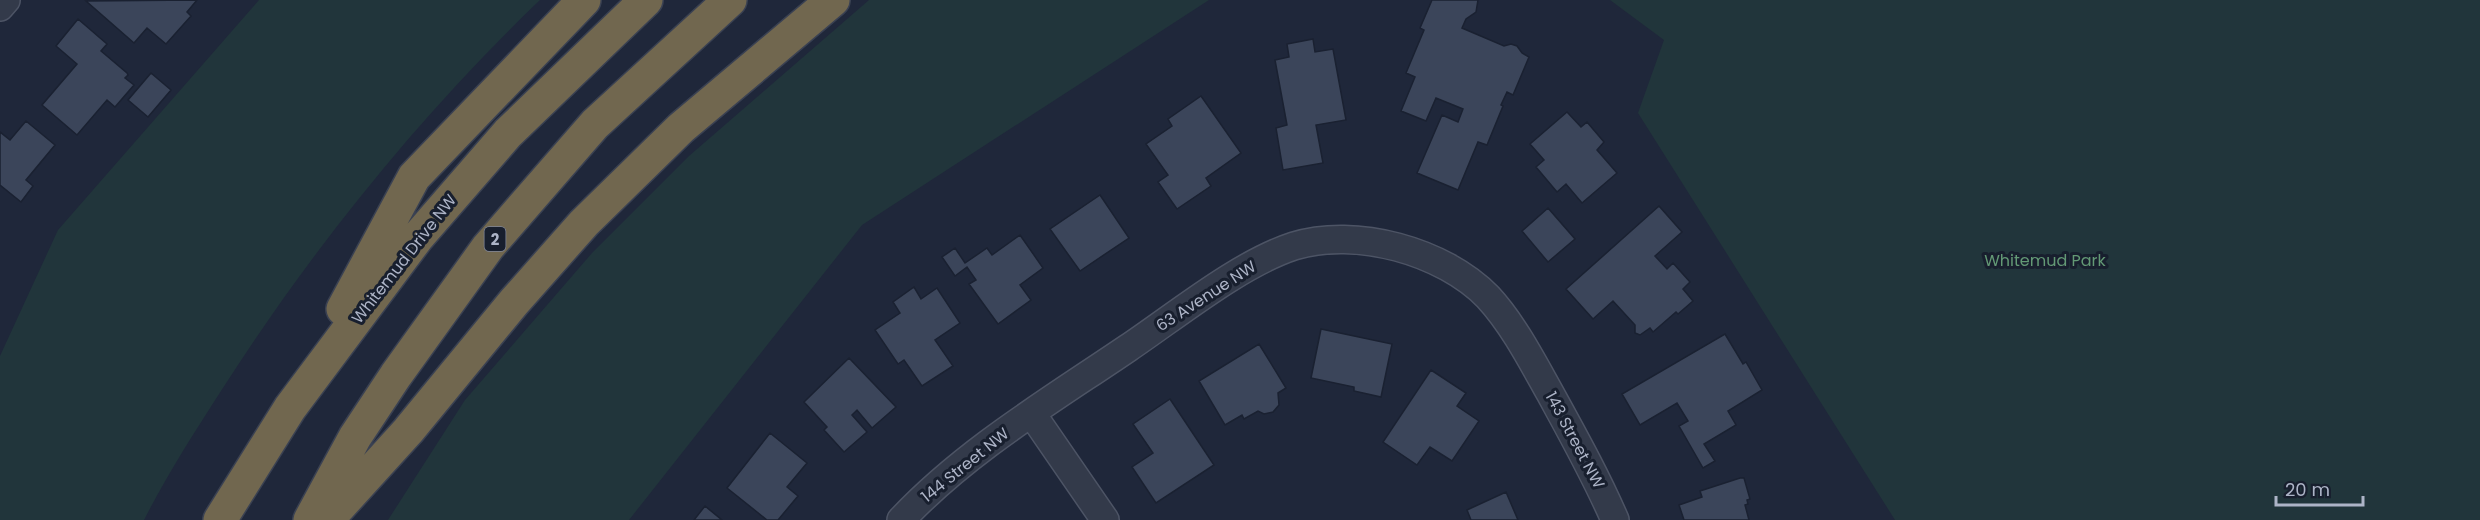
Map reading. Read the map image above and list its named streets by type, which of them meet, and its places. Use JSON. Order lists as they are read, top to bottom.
{
  "streets": {
    "highway": ["2", "Whitemud Drive NW"],
    "street": ["63 Avenue NW", "143 Street NW", "144 Street NW"]
  },
  "crossings": [
    ["63 Avenue NW", "143 Street NW"],
    ["63 Avenue NW", "144 Street NW"]
  ],
  "parks": ["Whitemud Park"],
  "scale_bar": "20 m"
}
